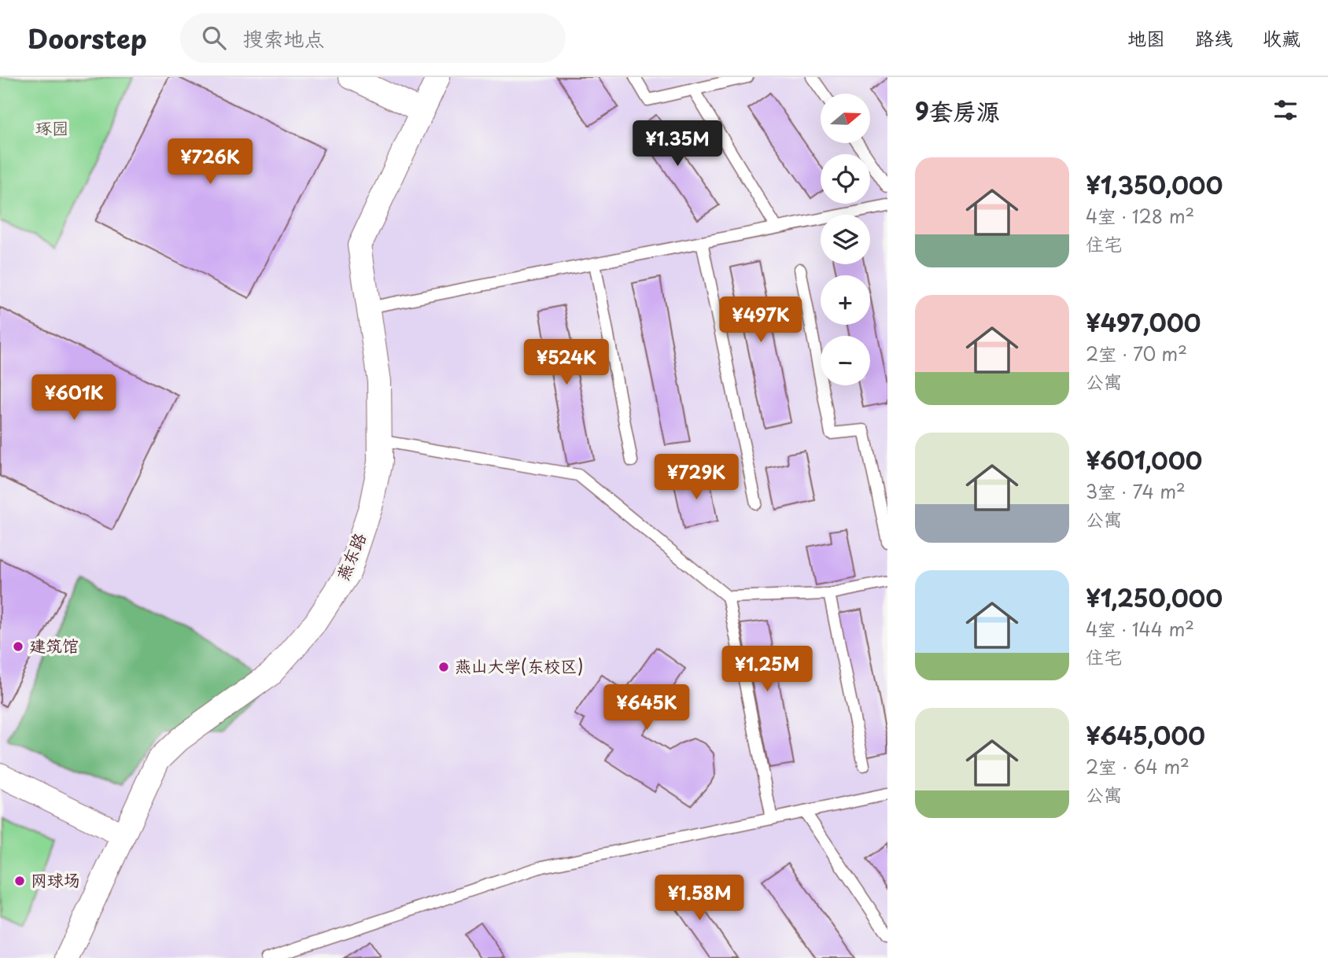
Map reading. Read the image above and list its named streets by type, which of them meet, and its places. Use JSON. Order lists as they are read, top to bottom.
{
  "streets": {
    "street": ["燕东路"]
  },
  "parks": ["琢园"],
  "places": ["建筑馆", "燕山大学(东校区)", "网球场"],
  "north": "right",
  "page": {
    "header": "Doorstep",
    "search": "搜索地点",
    "nav": ["地图", "路线", "收藏"],
    "heading": "9套房源",
    "map_buttons": ["+", "−"],
    "price": [
      "¥1.35M",
      "¥726K",
      "¥497K",
      "¥524K",
      "¥601K",
      "¥729K",
      "¥1.25M",
      "¥645K",
      "¥1.58M"
    ],
    "list": [
      {
        "name": "¥1,350,000",
        "note": "4室 · 128 m² · 住宅"
      },
      {
        "name": "¥497,000",
        "note": "2室 · 70 m² · 公寓"
      },
      {
        "name": "¥601,000",
        "note": "3室 · 74 m² · 公寓"
      },
      {
        "name": "¥1,250,000",
        "note": "4室 · 144 m² · 住宅"
      },
      {
        "name": "¥645,000",
        "note": "2室 · 64 m² · 公寓"
      }
    ]
  }
}
